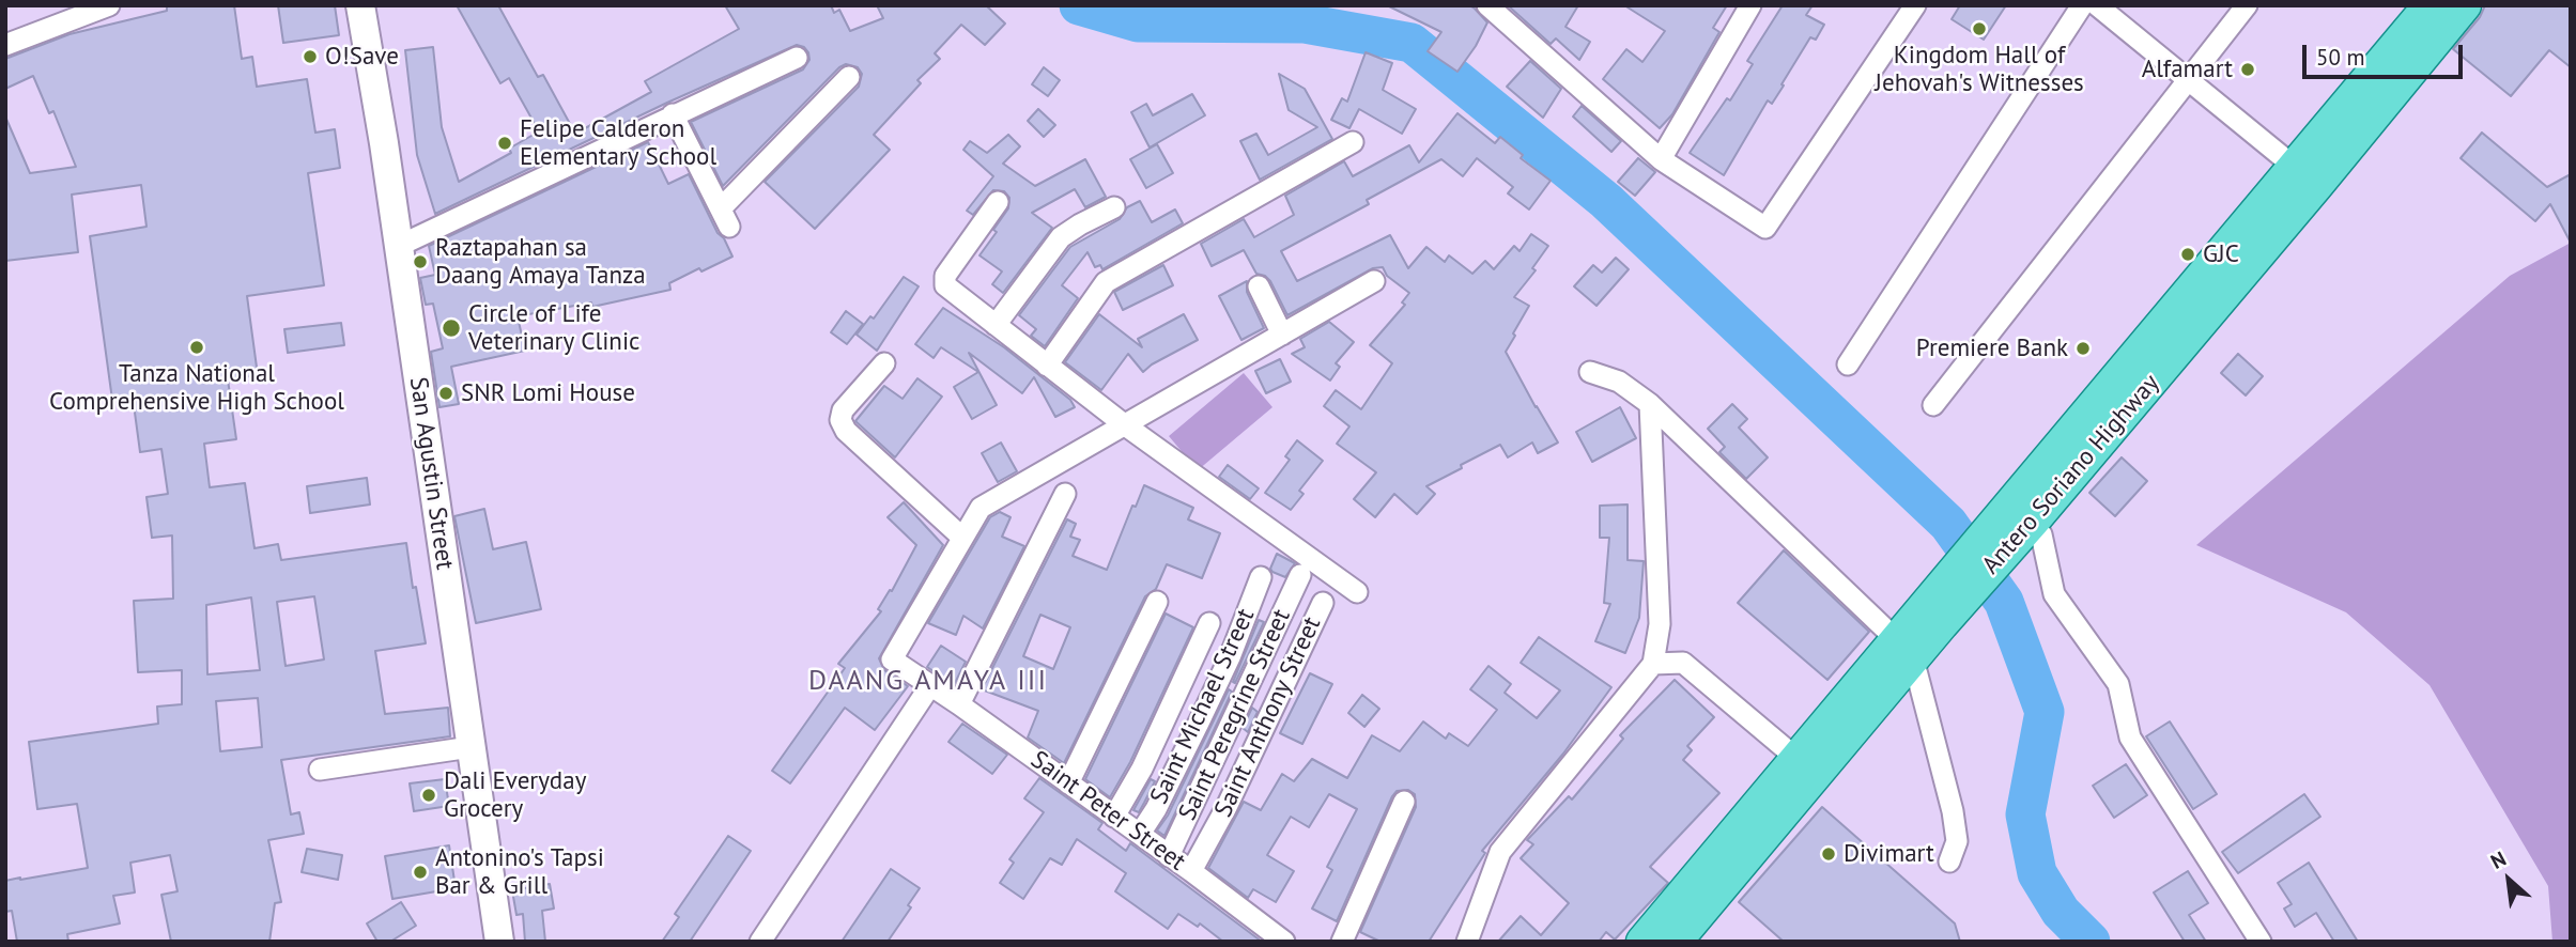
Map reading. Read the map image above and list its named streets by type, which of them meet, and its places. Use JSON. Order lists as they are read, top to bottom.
{
  "streets": {
    "main road": ["San Agustin Street", "Antero Soriano Highway"],
    "street": [
      "Saint Michael Street",
      "Saint Peregrine Street",
      "Saint Anthony Street",
      "Saint Peter Street"
    ]
  },
  "crossings": [
    ["Saint Michael Street", "Saint Peter Street"],
    ["Saint Peregrine Street", "Saint Peter Street"],
    ["Saint Anthony Street", "Saint Peter Street"]
  ],
  "districts": ["DAANG AMAYA III"],
  "places": [
    "Kingdom Hall of Jehovah's Witnesses",
    "O!Save",
    "Alfamart",
    "Felipe Calderon Elementary School",
    "GJC",
    "Raztapahan sa Daang Amaya Tanza",
    "Circle of Life Veterinary Clinic",
    "Tanza National Comprehensive High School",
    "Premiere Bank",
    "SNR Lomi House",
    "Dali Everyday Grocery",
    "Divimart",
    "Antonino's Tapsi Bar & Grill"
  ],
  "scale_bar": "50 m",
  "north": "top left"
}
